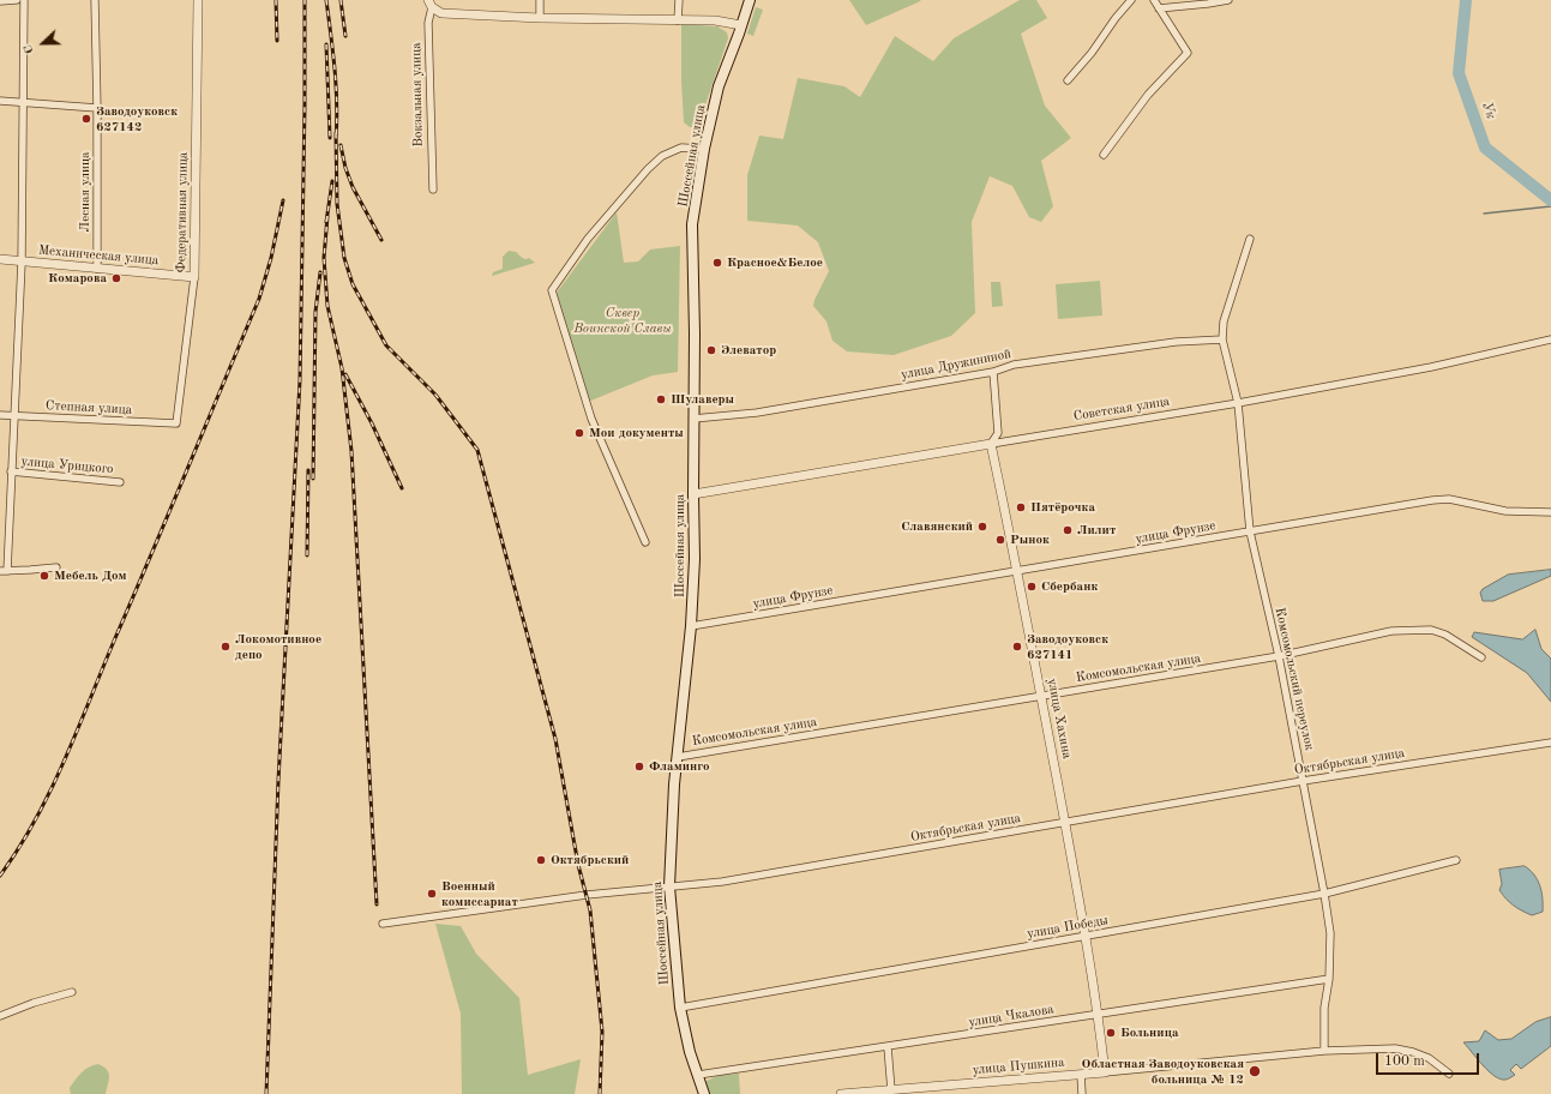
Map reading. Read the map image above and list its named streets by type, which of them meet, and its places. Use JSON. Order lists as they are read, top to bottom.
{
  "streets": {
    "main road": ["Шоссейная улица"],
    "street": [
      "Вокзальная улица",
      "Лесная улица",
      "Федеративная улица",
      "Механическая улица",
      "улица Дружининой",
      "Степная улица",
      "Советская улица",
      "улица Урицкого",
      "улица Фрунзе",
      "Комсомольская улица",
      "Комсомольский переулок",
      "улица Хахина",
      "Октябрьская улица",
      "улица Победы",
      "улица Чкалова",
      "улица Пушкина"
    ]
  },
  "crossings": [
    ["Шоссейная улица", "улица Дружининой"],
    ["Шоссейная улица", "Советская улица"],
    ["Шоссейная улица", "улица Фрунзе"],
    ["Шоссейная улица", "Комсомольская улица"],
    ["Шоссейная улица", "Октябрьская улица"],
    ["Шоссейная улица", "улица Победы"],
    ["Шоссейная улица", "улица Чкалова"],
    ["Лесная улица", "Механическая улица"],
    ["Федеративная улица", "Механическая улица"],
    ["Федеративная улица", "Степная улица"],
    ["улица Дружининой", "Комсомольский переулок"],
    ["улица Дружининой", "улица Хахина"],
    ["Советская улица", "Комсомольский переулок"],
    ["Советская улица", "улица Хахина"],
    ["улица Фрунзе", "Комсомольский переулок"],
    ["улица Фрунзе", "улица Хахина"],
    ["Комсомольская улица", "Комсомольский переулок"],
    ["Комсомольская улица", "улица Хахина"],
    ["Комсомольский переулок", "Октябрьская улица"],
    ["Комсомольский переулок", "улица Победы"],
    ["Комсомольский переулок", "улица Чкалова"],
    ["Комсомольский переулок", "улица Пушкина"],
    ["улица Хахина", "Октябрьская улица"],
    ["улица Хахина", "улица Победы"],
    ["улица Хахина", "улица Чкалова"],
    ["улица Хахина", "улица Пушкина"]
  ],
  "water": ["Ук"],
  "parks": ["Сквер Воинской Славы"],
  "places": [
    "Заводоуковск 627142",
    "Красное&Белое",
    "Комарова",
    "Элеватор",
    "Шулаверы",
    "Мои документы",
    "Пятёрочка",
    "Славянский",
    "Лилит",
    "Рынок",
    "Мебель Дом",
    "Сбербанк",
    "Локомотивное депо",
    "Заводоуковск 627141",
    "Фламинго",
    "Октябрьский",
    "Военный комиссариат",
    "Больница",
    "Областная Заводоуковская больница № 12"
  ],
  "scale_bar": "100 m",
  "north": "left"
}
